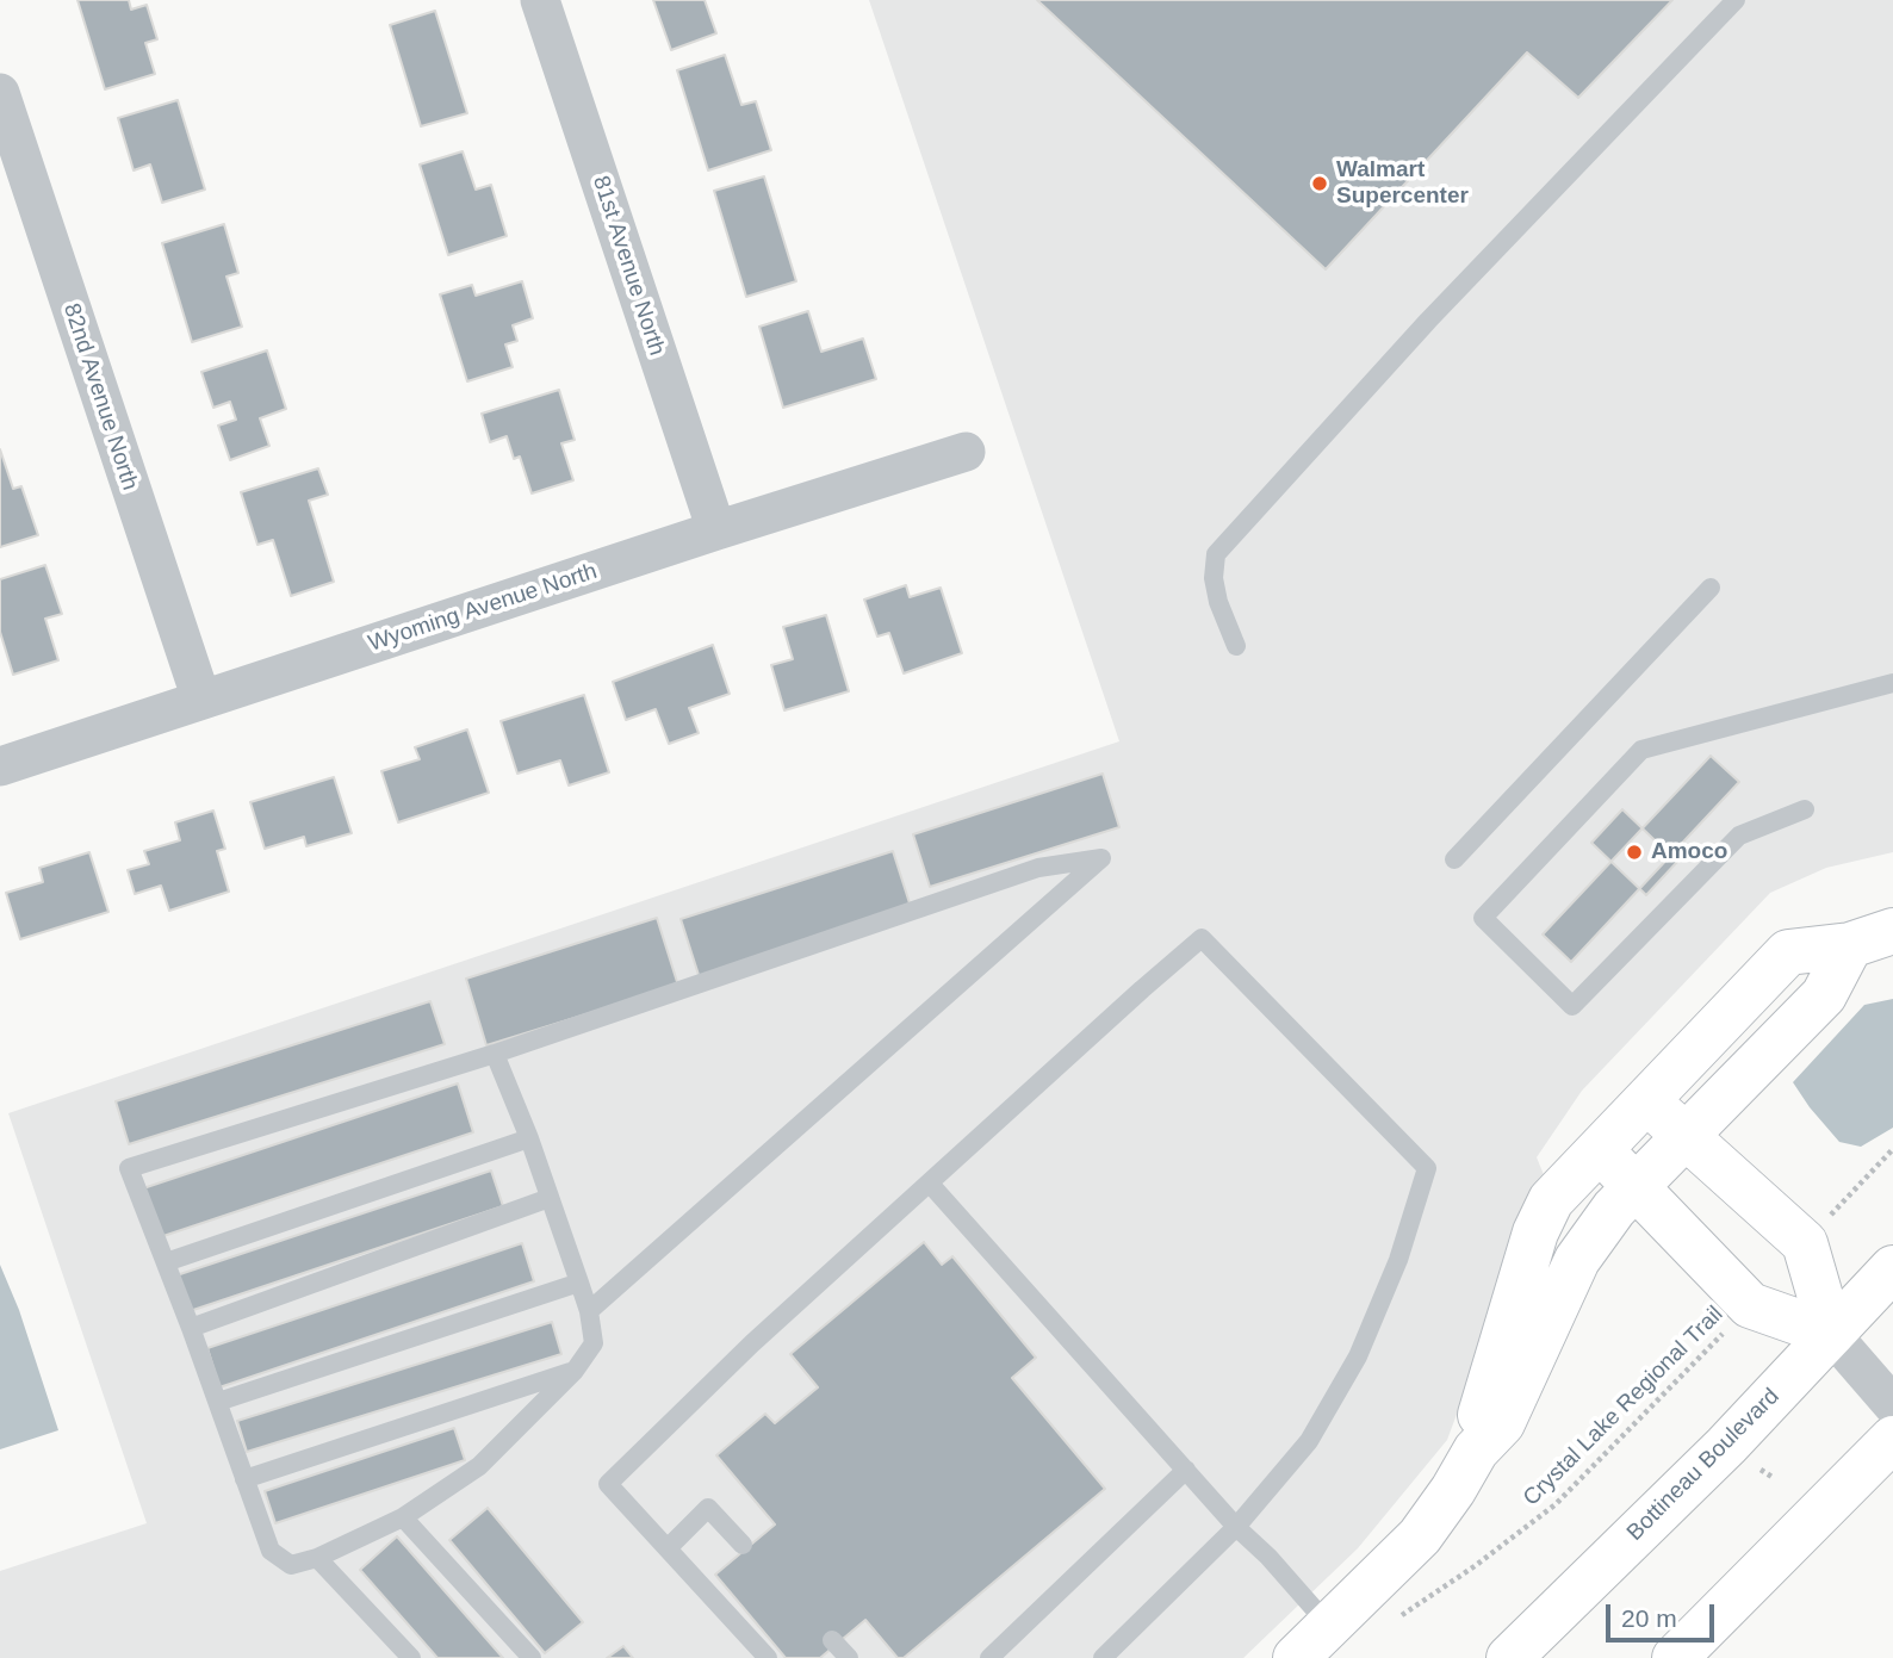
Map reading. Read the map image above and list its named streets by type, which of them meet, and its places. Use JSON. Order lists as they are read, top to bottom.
{
  "streets": {
    "main road": ["Bottineau Boulevard"],
    "street": ["81st Avenue North", "82nd Avenue North", "Wyoming Avenue North"],
    "path": ["Crystal Lake Regional Trail"]
  },
  "crossings": [
    ["81st Avenue North", "Wyoming Avenue North"],
    ["82nd Avenue North", "Wyoming Avenue North"]
  ],
  "places": ["Walmart Supercenter", "Amoco"],
  "scale_bar": "20 m"
}
